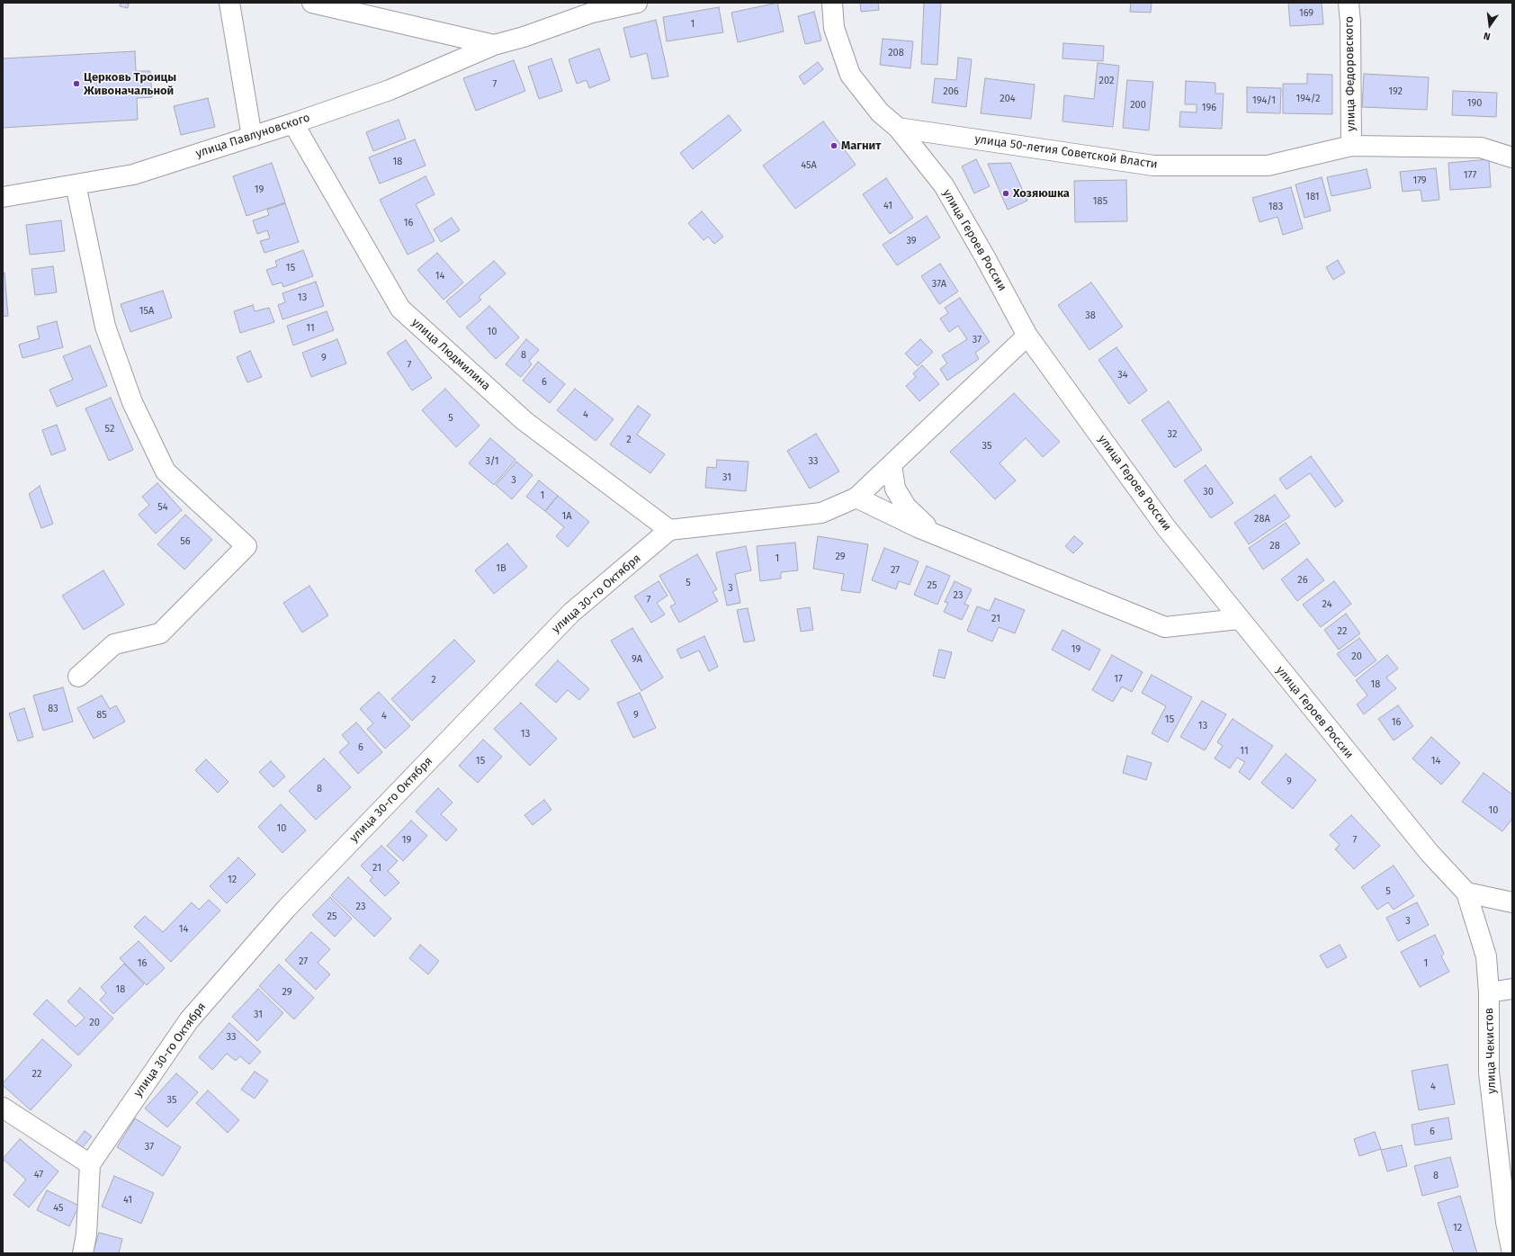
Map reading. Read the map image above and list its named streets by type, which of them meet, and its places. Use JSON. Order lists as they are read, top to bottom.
{
  "streets": {
    "street": [
      "улица Федоровского",
      "улица Павлуновского",
      "улица 50-летия Советской Власти",
      "улица Героев России",
      "улица Людмилина",
      "улица 30-го Октября",
      "улица Чекистов"
    ]
  },
  "crossings": [
    ["улица Федоровского", "улица 50-летия Советской Власти"],
    ["улица Павлуновского", "улица Людмилина"],
    ["улица 50-летия Советской Власти", "улица Героев России"],
    ["улица Героев России", "улица Чекистов"],
    ["улица Людмилина", "улица 30-го Октября"]
  ],
  "places": ["Церковь Троицы Живоначальной", "Магнит", "Хозяюшка"],
  "house_numbers": [
    "169",
    "1",
    "208",
    "202",
    "7",
    "206",
    "192",
    "204",
    "194/2",
    "194/1",
    "190",
    "200",
    "196",
    "18",
    "45А",
    "177",
    "179",
    "19",
    "181",
    "185",
    "41",
    "183",
    "16",
    "39",
    "15",
    "14",
    "37А",
    "13",
    "15А",
    "38",
    "11",
    "10",
    "37",
    "8",
    "9",
    "7",
    "34",
    "6",
    "4",
    "5",
    "52",
    "32",
    "2",
    "35",
    "3/1",
    "33",
    "31",
    "3",
    "30",
    "1",
    "54",
    "1А",
    "28А",
    "56",
    "28",
    "29",
    "1",
    "1В",
    "27",
    "26",
    "5",
    "25",
    "3",
    "23",
    "7",
    "24",
    "21",
    "22",
    "19",
    "20",
    "9А",
    "17",
    "2",
    "18",
    "83",
    "85",
    "9",
    "4",
    "15",
    "16",
    "13",
    "13",
    "6",
    "11",
    "15",
    "14",
    "9",
    "8",
    "10",
    "10",
    "19",
    "7",
    "21",
    "12",
    "5",
    "23",
    "25",
    "3",
    "14",
    "27",
    "16",
    "1",
    "18",
    "29",
    "31",
    "20",
    "33",
    "22",
    "4",
    "35",
    "6",
    "37",
    "47",
    "8",
    "41",
    "45",
    "12"
  ],
  "north": "bottom"
}
